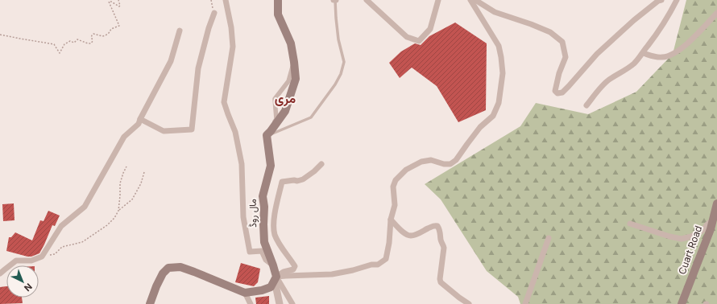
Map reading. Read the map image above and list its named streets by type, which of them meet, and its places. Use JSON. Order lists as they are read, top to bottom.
{
  "streets": {
    "main road": ["مال روڈ", "Cuart Road"]
  },
  "districts": ["مری"],
  "north": "bottom right"
}
